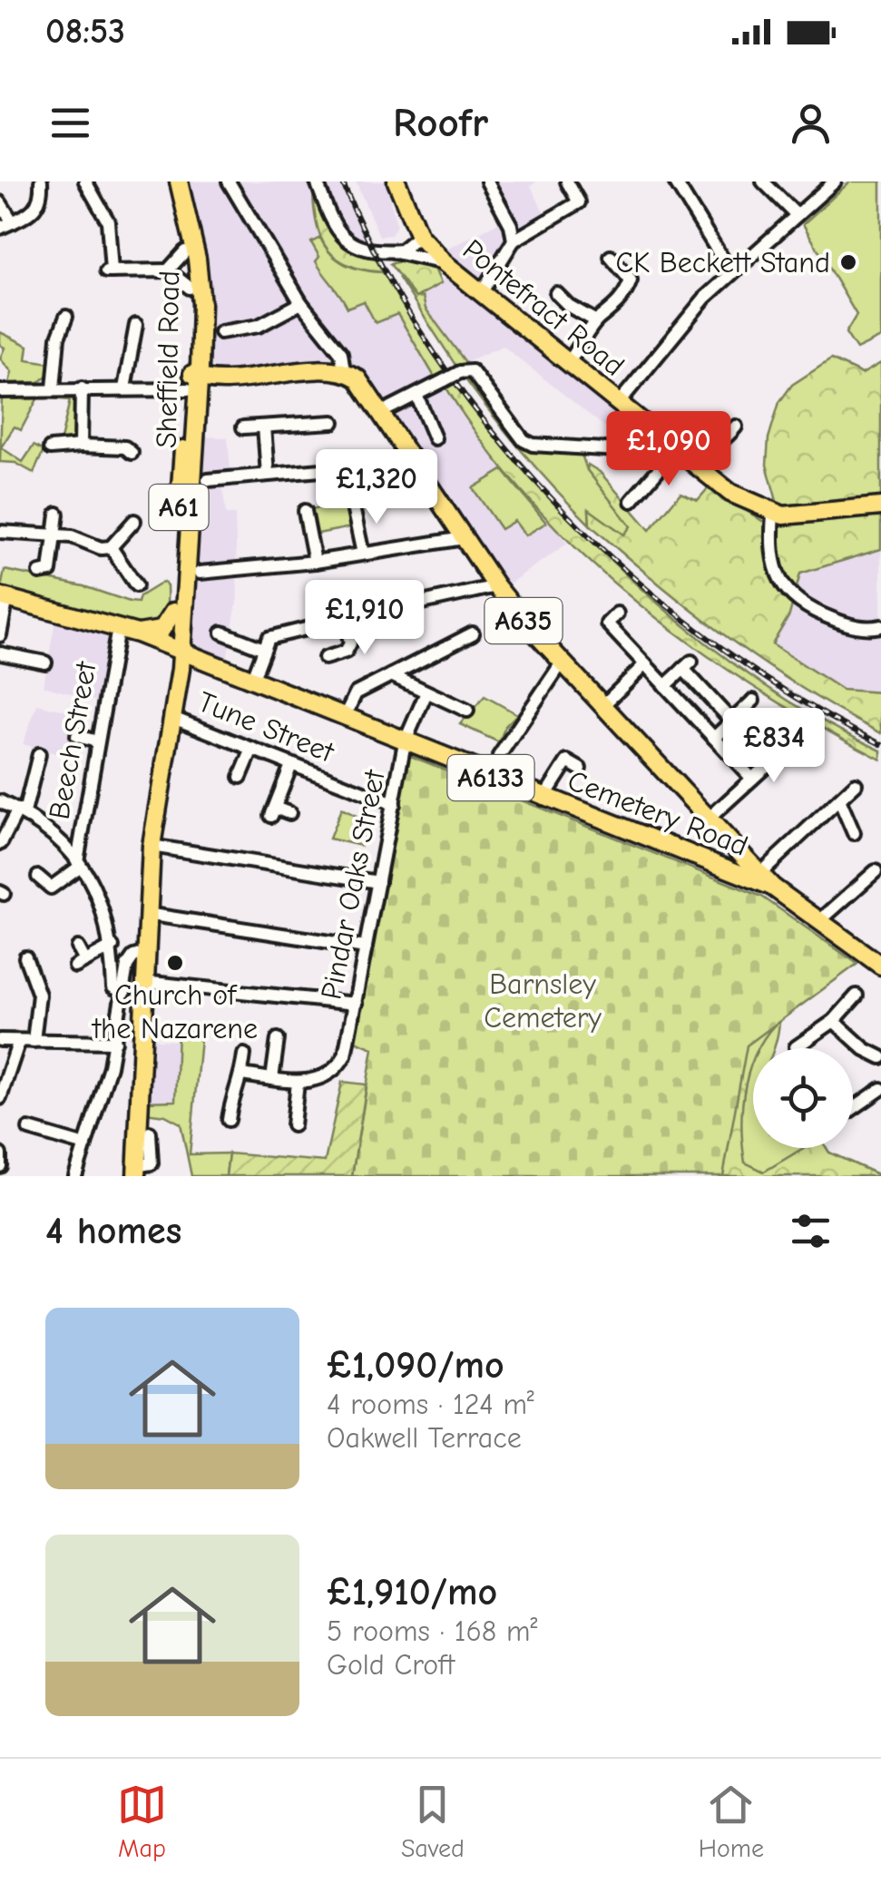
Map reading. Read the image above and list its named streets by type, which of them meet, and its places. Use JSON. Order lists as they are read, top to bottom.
{
  "streets": {
    "highway": [
      "Pontefract Road",
      "Sheffield Road",
      "A61",
      "A635",
      "A6133",
      "Cemetery Road"
    ],
    "street": ["Tune Street", "Beech Street", "Pindar Oaks Street"]
  },
  "crossings": [
    ["Sheffield Road", "Tune Street"],
    ["Sheffield Road", "A6133"],
    ["Sheffield Road", "Cemetery Road"],
    ["A635", "A6133"],
    ["A635", "Cemetery Road"],
    ["Tune Street", "Pindar Oaks Street"],
    ["Beech Street", "A6133"],
    ["A6133", "Cemetery Road"],
    ["Cemetery Road", "Pindar Oaks Street"]
  ],
  "parks": ["Barnsley Cemetery"],
  "places": ["CK Beckett Stand", "Church of the Nazarene"],
  "page": {
    "status": "08:53",
    "header": "Roofr",
    "price": [
      "£1,090",
      "£1,320",
      "£1,910",
      "£834"
    ],
    "heading": "4 homes",
    "list": [
      {
        "name": "£1,090/mo",
        "note": "4 rooms · 124 m² · Oakwell Terrace"
      },
      {
        "name": "£1,910/mo",
        "note": "5 rooms · 168 m² · Gold Croft"
      }
    ],
    "tabs": ["Map", "Saved", "Home"]
  }
}
